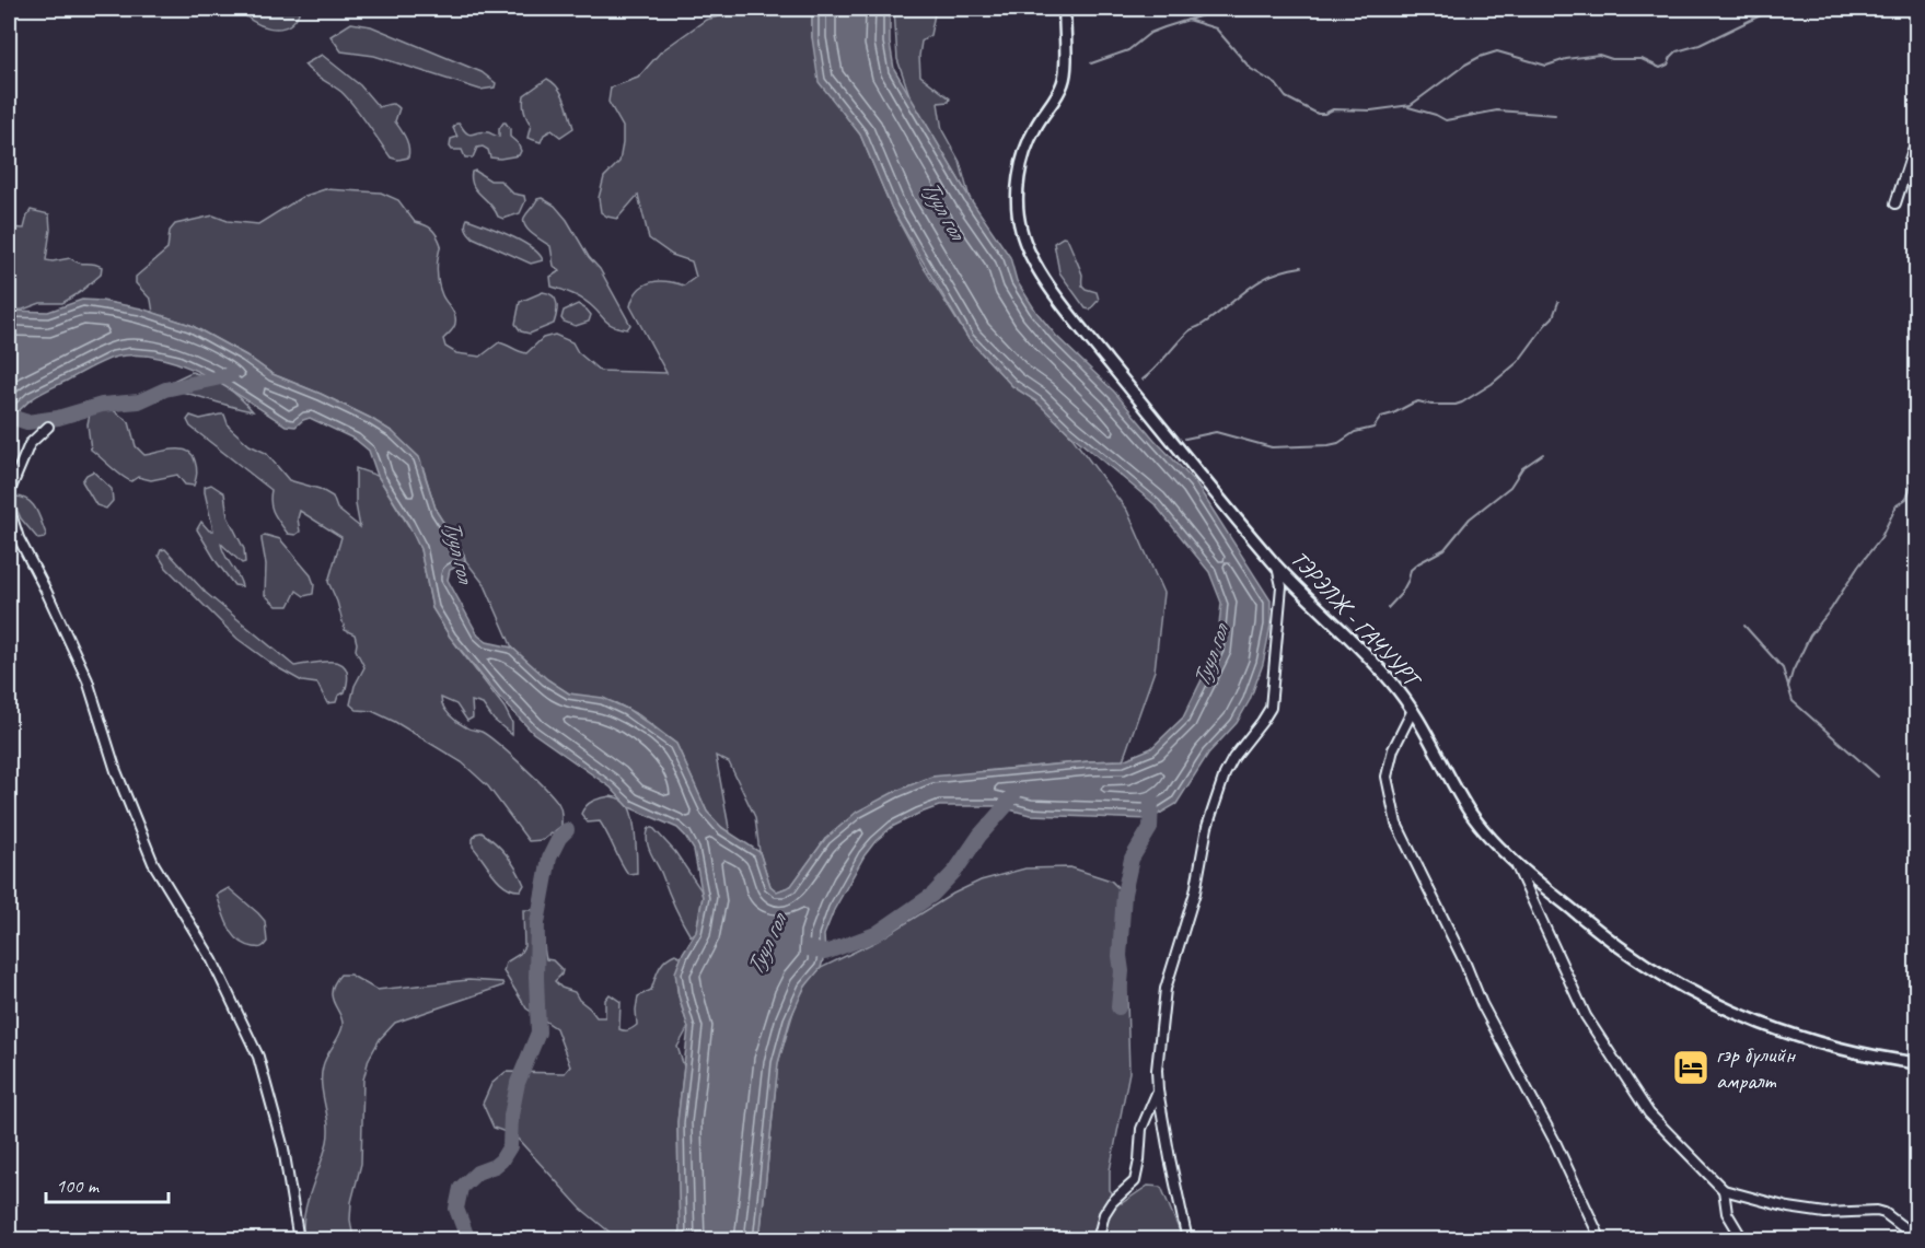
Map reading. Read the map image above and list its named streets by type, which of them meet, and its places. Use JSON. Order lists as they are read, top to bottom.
{
  "streets": {
    "main road": ["ТЭРЭЛЖ - ГАЧУУРТ"]
  },
  "water": ["Туул гол"],
  "places": {
    "hotel": ["гэр бүлийн амралт"]
  },
  "scale_bar": "100 m"
}
